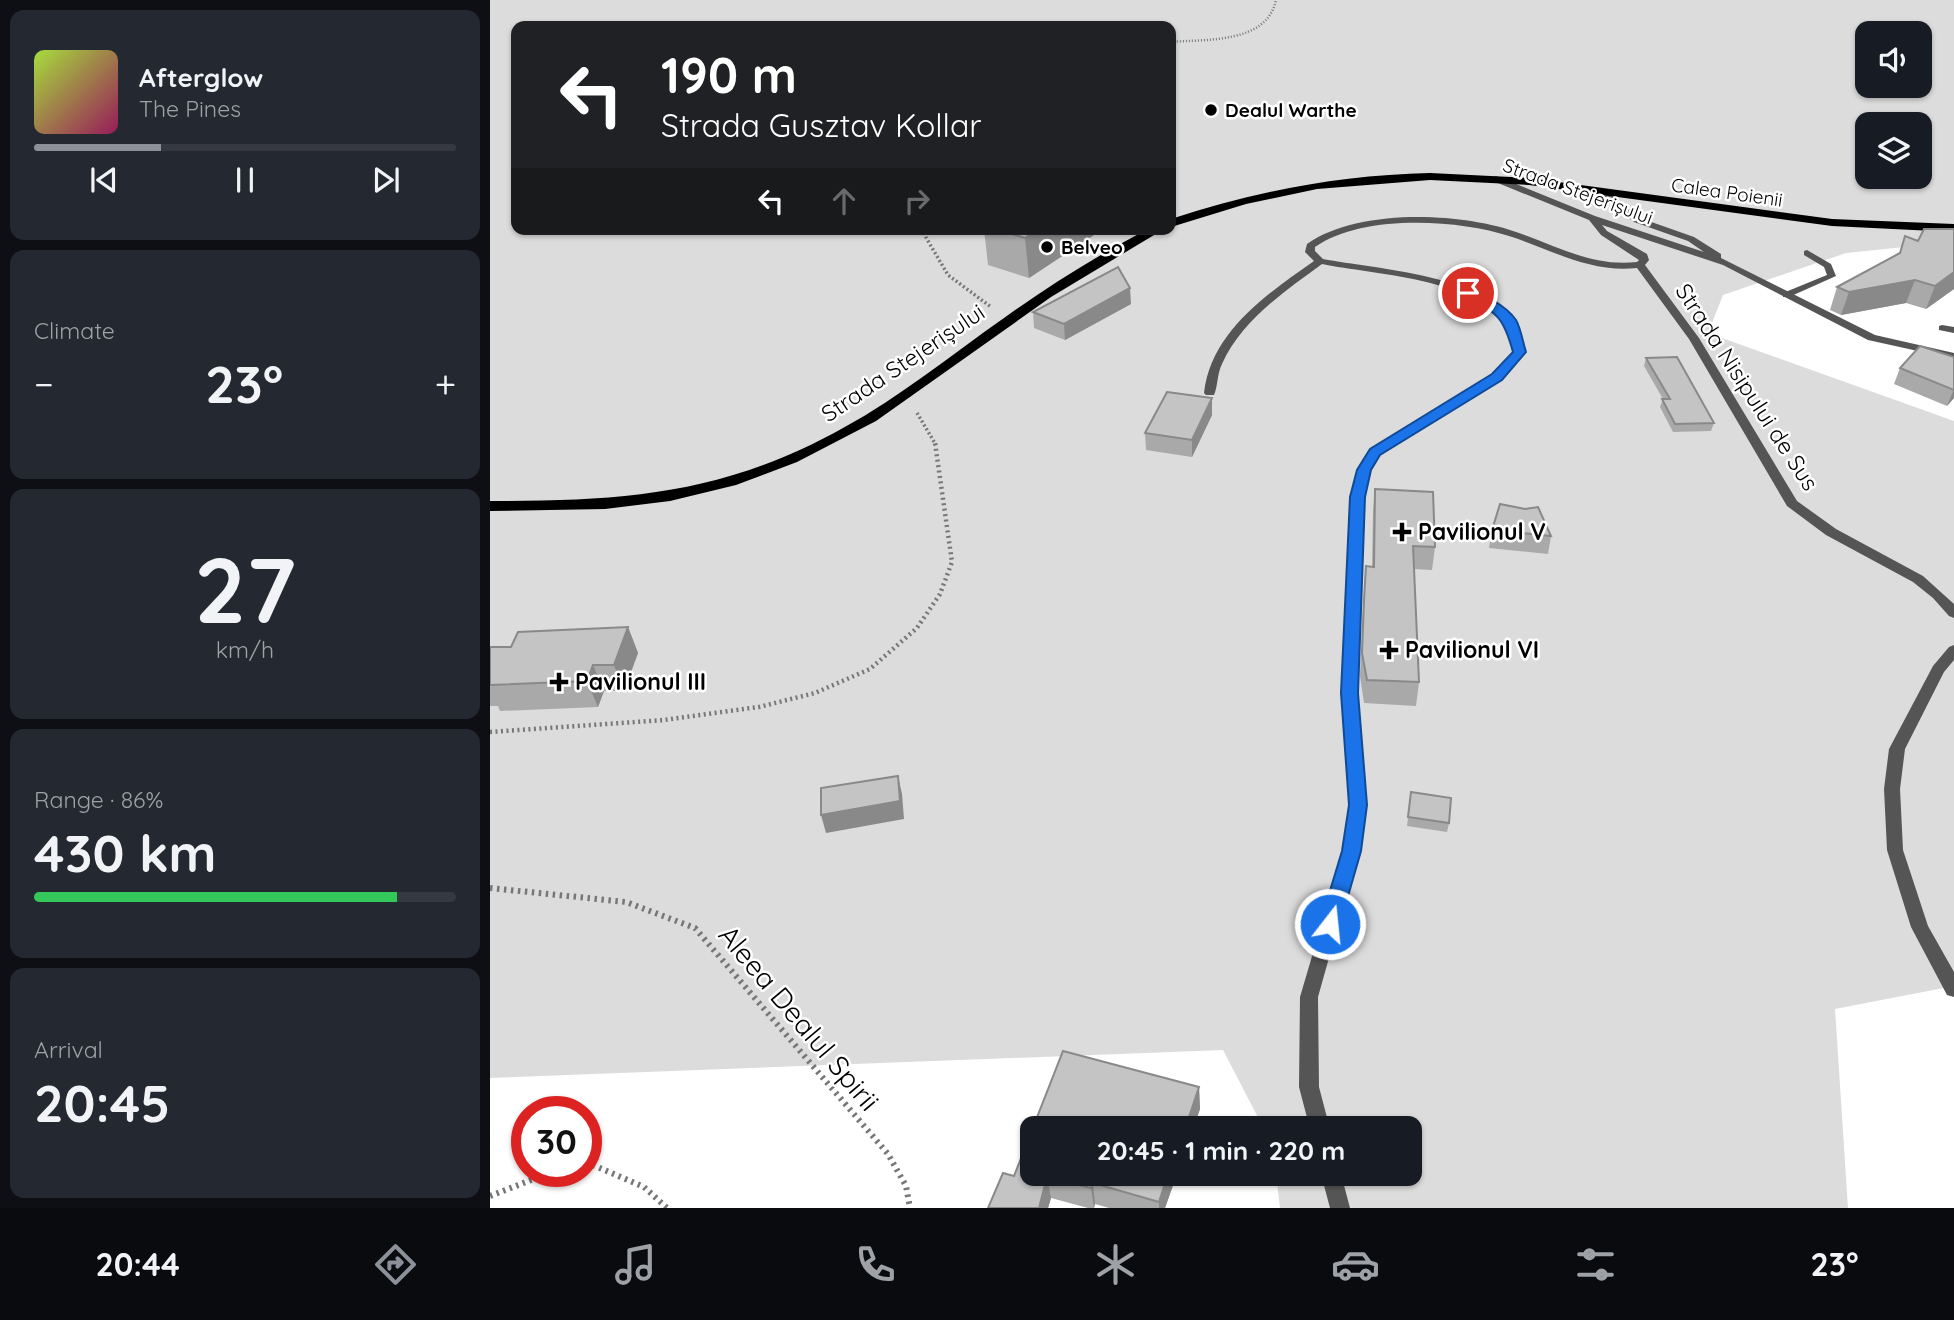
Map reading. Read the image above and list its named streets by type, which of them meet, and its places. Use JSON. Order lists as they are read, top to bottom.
{
  "streets": {
    "main road": ["Strada Stejerișului", "Calea Poienii"],
    "street": ["Strada Nisipului de Sus"],
    "path": ["Aleea Dealul Spirii"]
  },
  "crossings": [
    ["Strada Stejerișului", "Calea Poienii"],
    ["Strada Stejerișului", "Strada Nisipului de Sus"]
  ],
  "places": {
    "other": ["Dealul Warthe", "Belveo"],
    "health": ["Pavilionul V", "Pavilionul VI", "Pavilionul III"]
  },
  "page": {
    "turn": ["190 m", "Strada Gusztav Kollar"],
    "song": ["Afterglow", "The Pines"],
    "tile": [
      "Climate",
      ["27", "km/h"],
      ["Range · 86%", "430 km"],
      ["Arrival", "20:45"]
    ],
    "heat": ["−", "23°", "+"],
    "limit": "30",
    "trip": "20:45 · 1 min · 220 m",
    "tabs": ["20:44", "23°"]
  }
}
